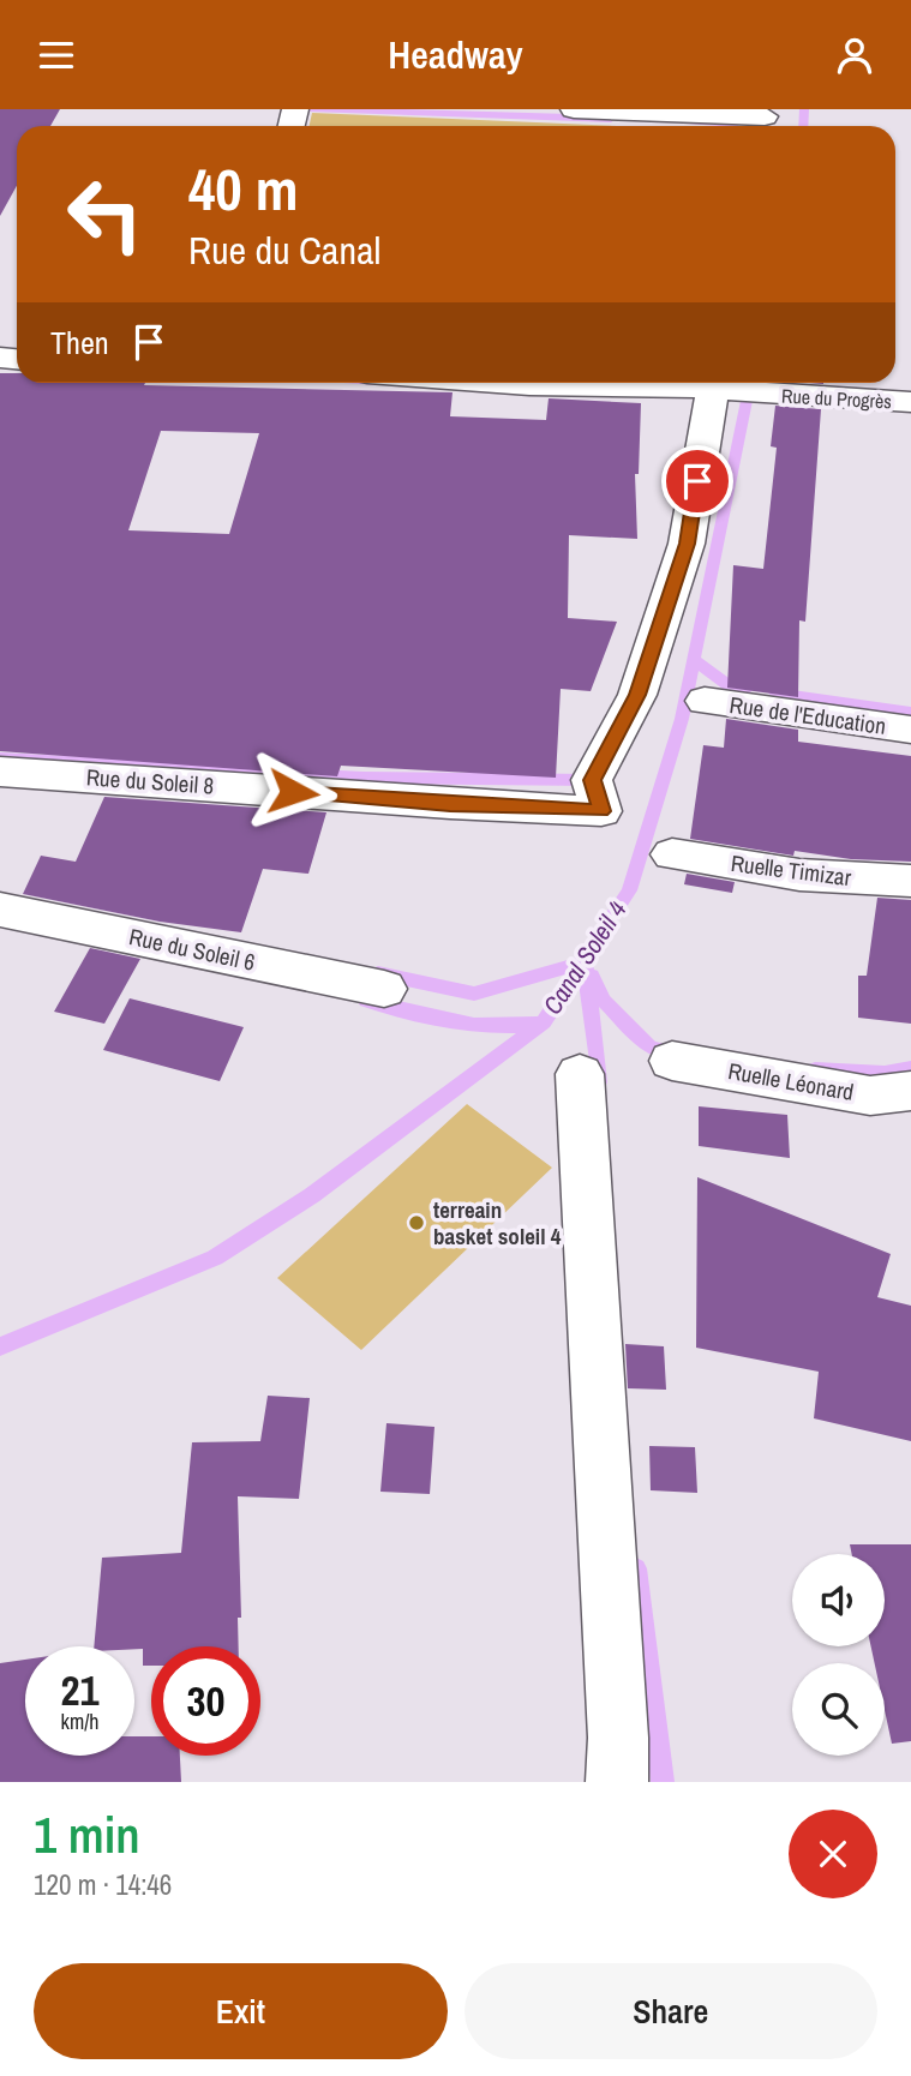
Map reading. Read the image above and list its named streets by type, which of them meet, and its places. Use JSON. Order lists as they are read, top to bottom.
{
  "streets": {
    "street": [
      "Rue du Progrès",
      "Rue de l'Education",
      "Rue du Soleil 8",
      "Ruelle Timizar",
      "Rue du Soleil 6",
      "Ruelle Léonard"
    ]
  },
  "water": ["Canal Soleil 4"],
  "places": ["terreain basket soleil 4"],
  "page": {
    "header": "Headway",
    "turn": ["40 m", "Rue du Canal"],
    "then": "Then",
    "speed": "21 km/h",
    "limit": "30",
    "heading": ["1 min", "120 m · 14:46"],
    "buttons": ["Exit", "Share"]
  }
}
